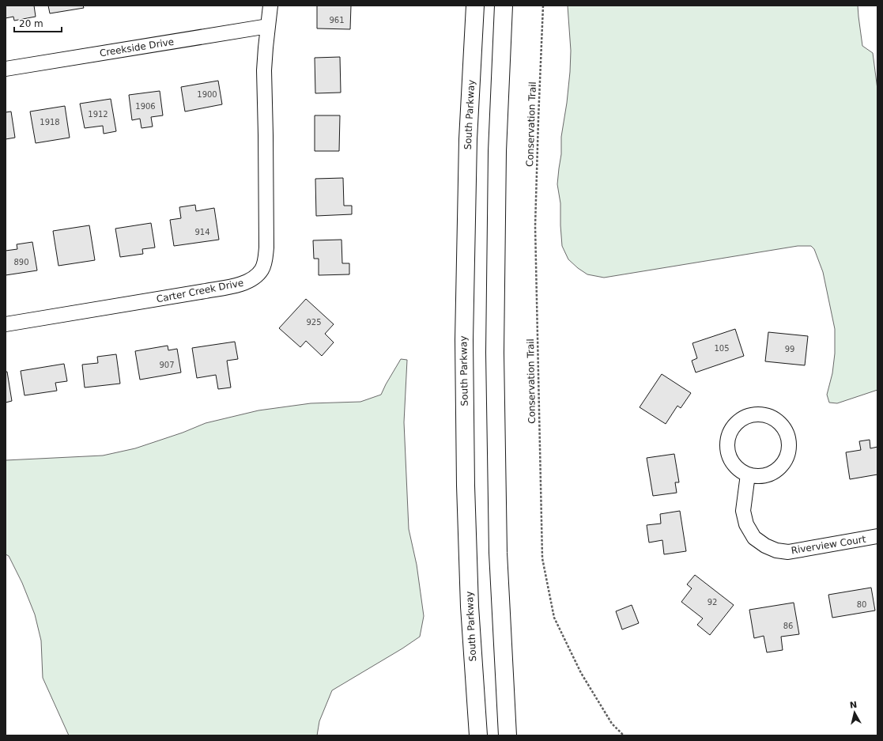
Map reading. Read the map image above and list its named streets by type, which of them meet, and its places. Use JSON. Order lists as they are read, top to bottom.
{
  "streets": {
    "main road": ["South Parkway"],
    "street": ["Creekside Drive", "Carter Creek Drive", "Riverview Court"],
    "path": ["Conservation Trail"]
  },
  "crossings": [
    ["Creekside Drive", "Carter Creek Drive"]
  ],
  "house_numbers": [
    "961",
    "1900",
    "1906",
    "1912",
    "1918",
    "914",
    "890",
    "925",
    "105",
    "99",
    "907",
    "92",
    "80",
    "86"
  ],
  "scale_bar": "20 m",
  "north": "top"
}
